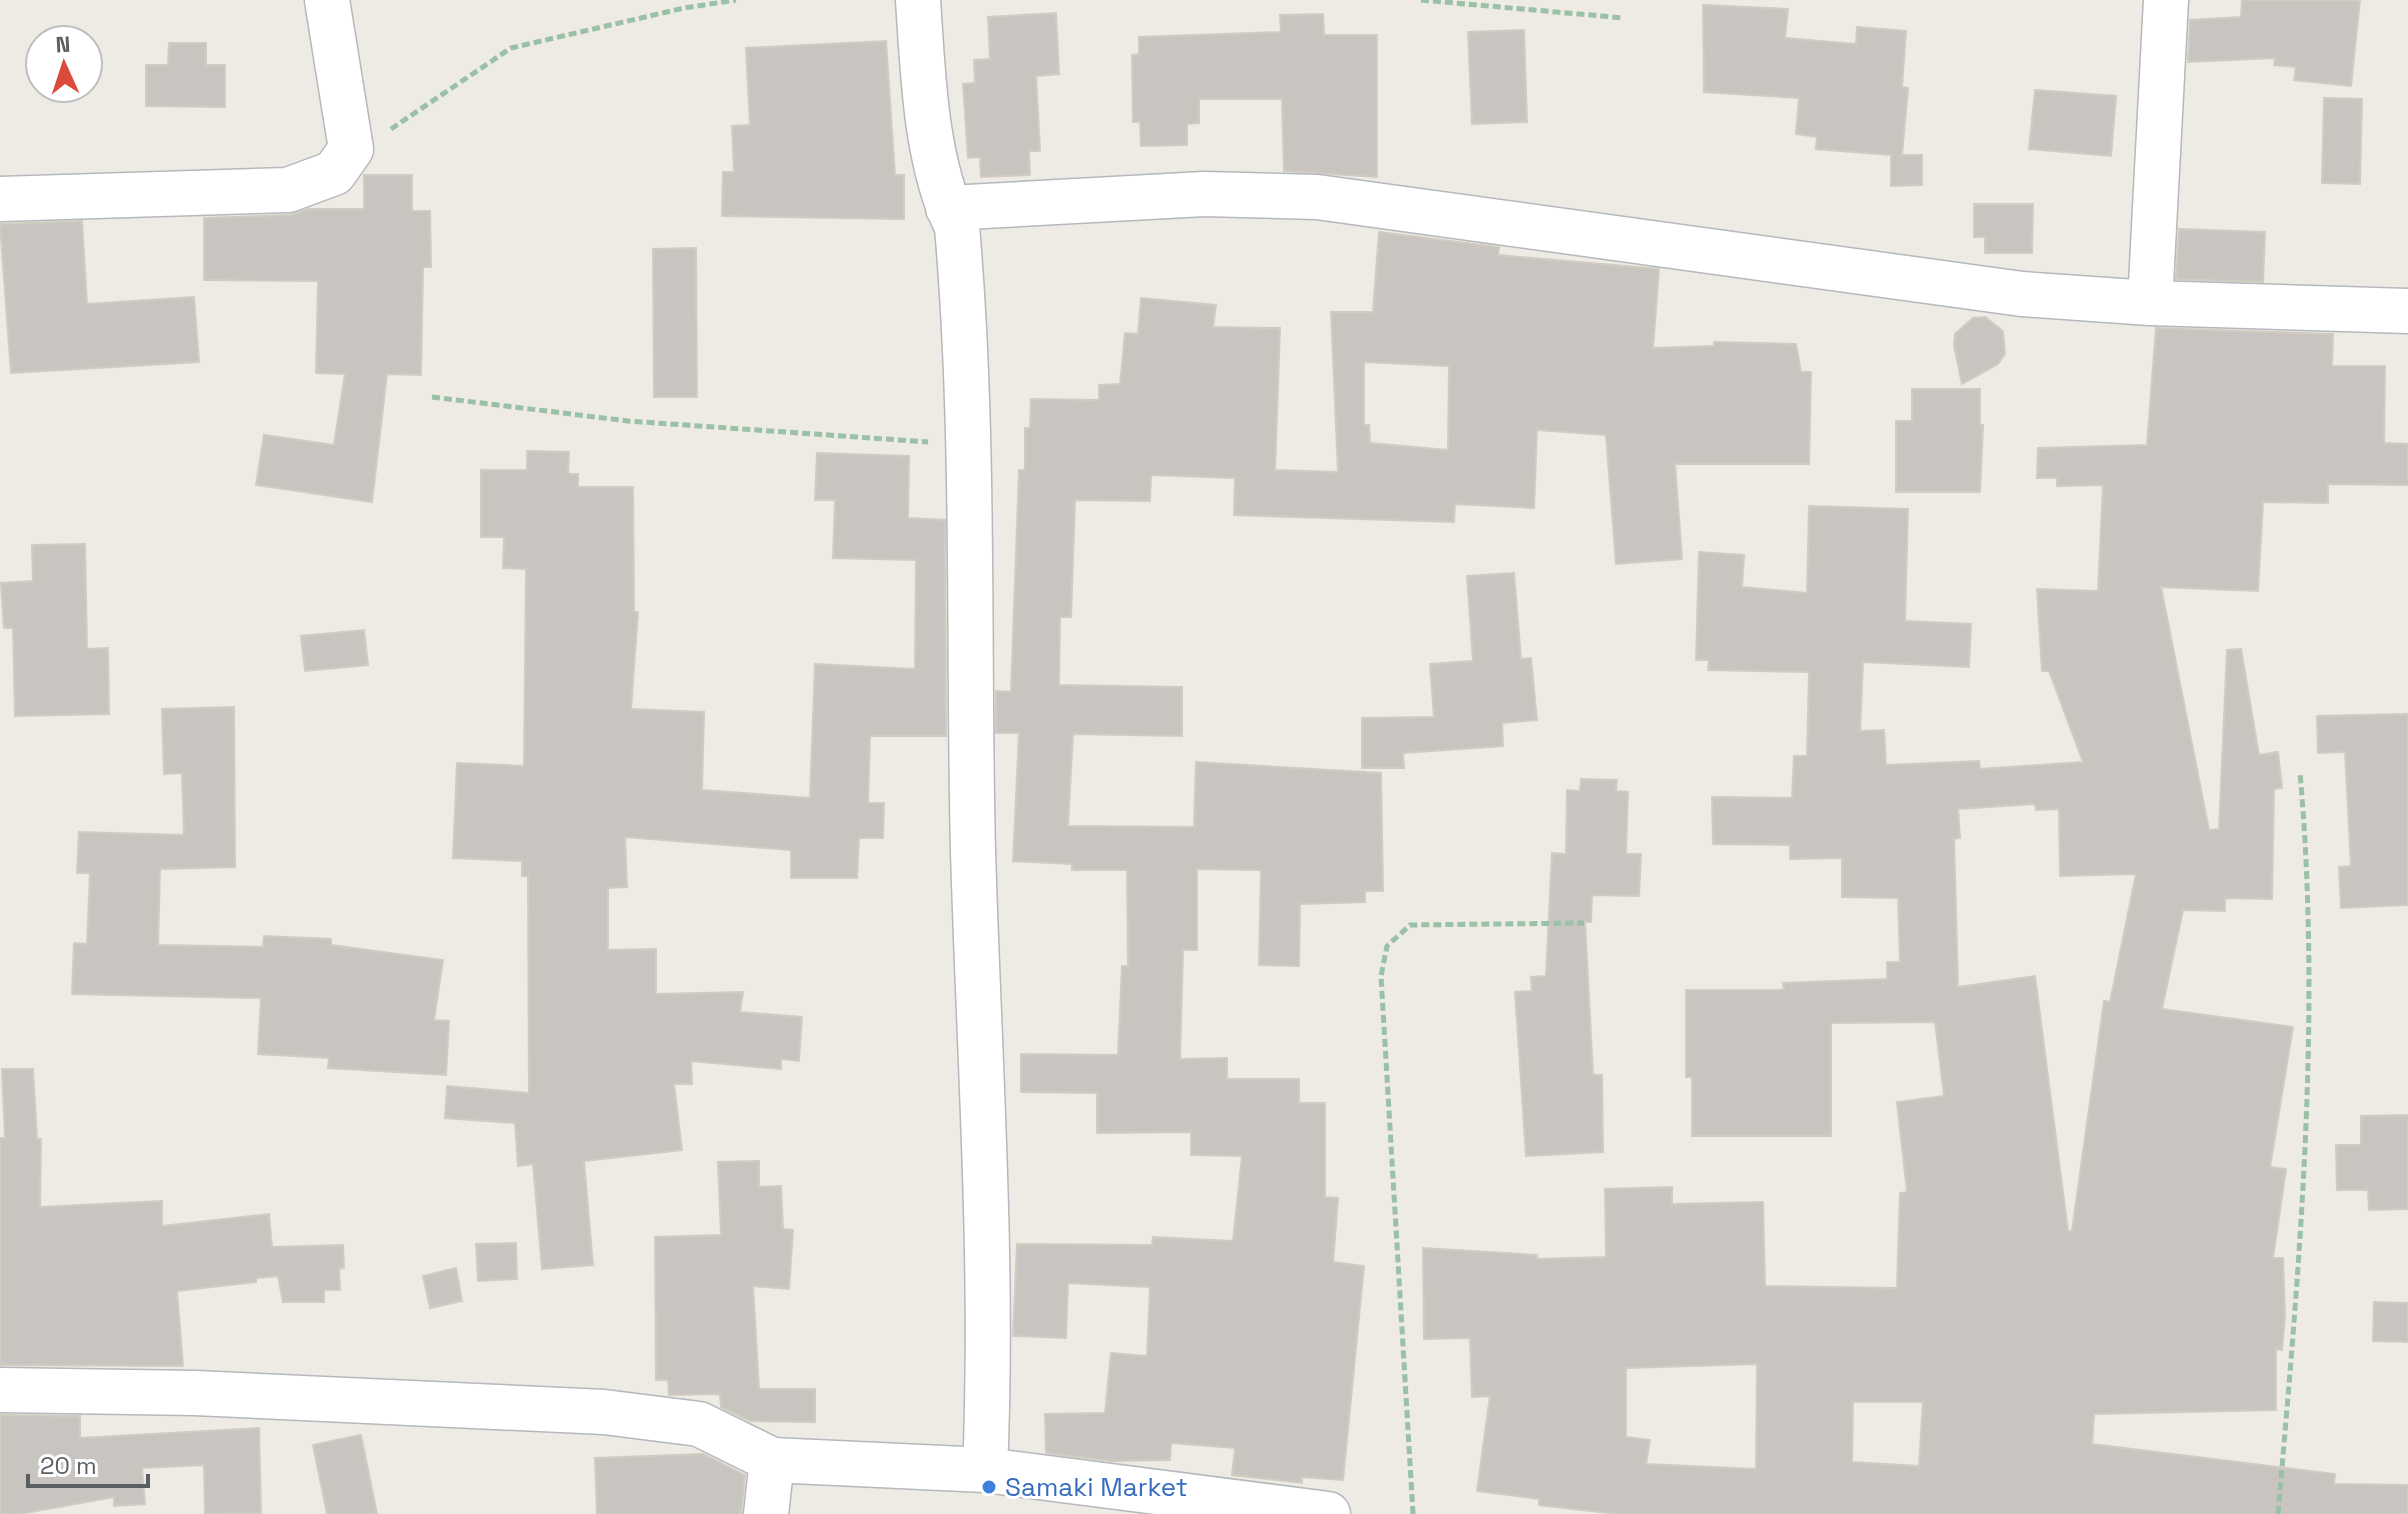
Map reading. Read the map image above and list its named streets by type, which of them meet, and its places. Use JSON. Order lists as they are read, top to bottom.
{
  "places": ["Samaki Market"],
  "scale_bar": "20 m",
  "north": "top"
}
